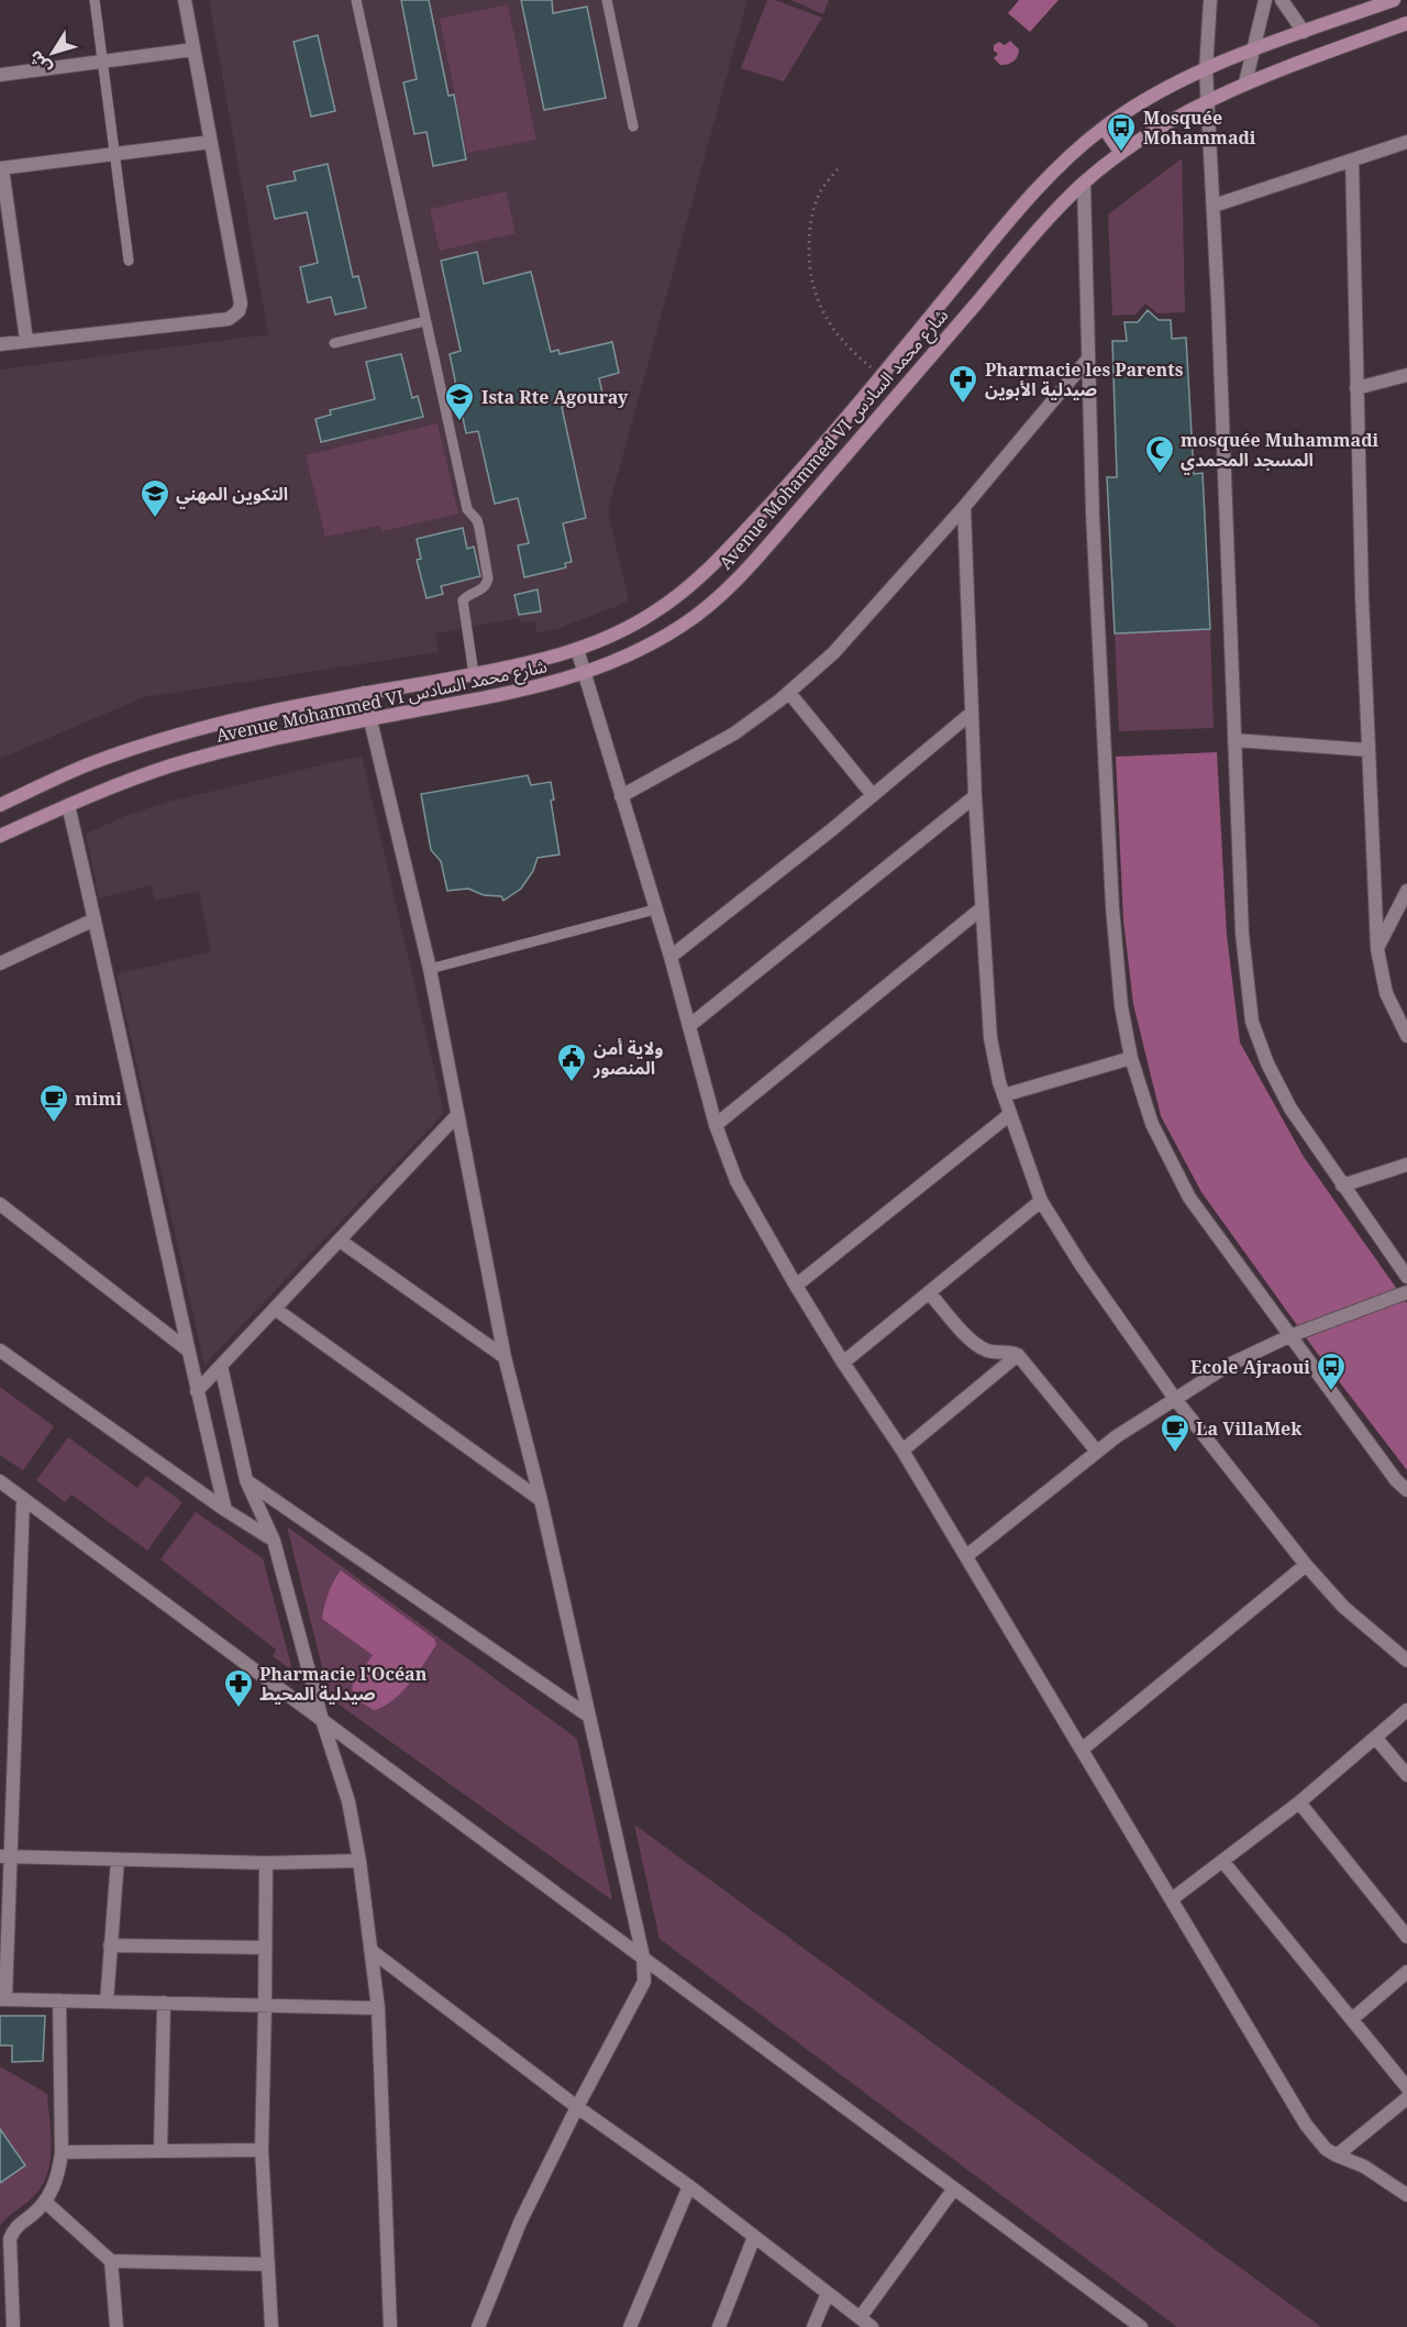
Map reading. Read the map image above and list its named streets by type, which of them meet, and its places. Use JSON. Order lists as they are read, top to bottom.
{
  "streets": {
    "main road": ["Avenue Mohammed VI شارع محمد السادس"]
  },
  "places": {
    "bus stop": ["Mosquée Mohammadi", "Ecole Ajraoui"],
    "pharmacy": ["Pharmacie les Parents صيدلية الأبوين", "Pharmacie l'Océan صيدلية المحيط"],
    "school or university": ["Ista Rte Agouray", "التكوين المهني"],
    "mosque": ["mosquée Muhammadi المسجد المحمدي"],
    "public building": ["ولاية أمن المنصور"],
    "cafe": ["mimi", "La VillaMek"]
  },
  "north": "bottom left"
}
